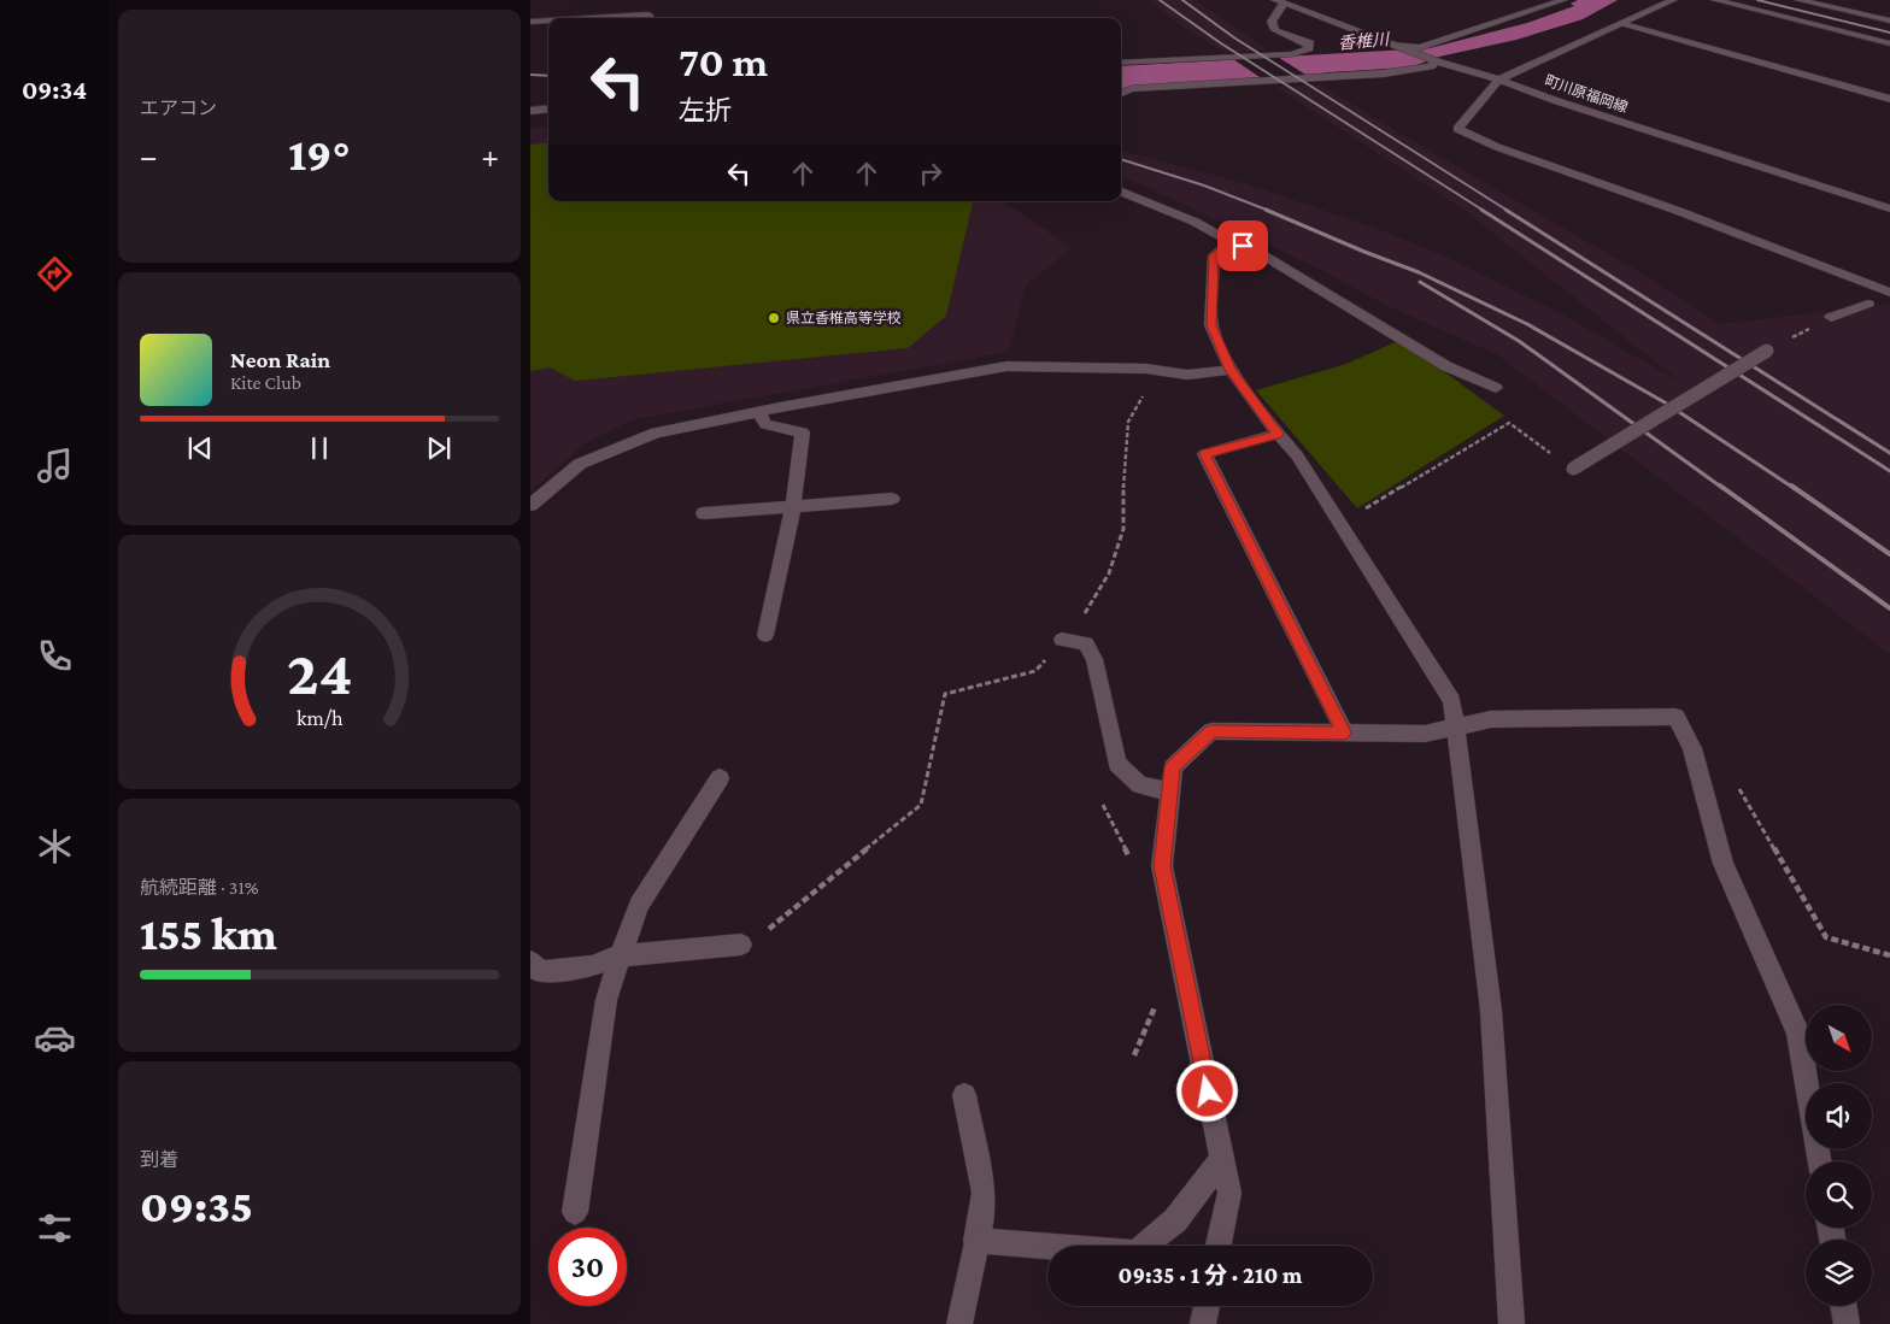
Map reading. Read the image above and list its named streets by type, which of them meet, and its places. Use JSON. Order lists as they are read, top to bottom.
{
  "streets": {
    "street": ["町川原福岡線"]
  },
  "water": ["香椎川"],
  "places": ["県立香椎高等学校"],
  "north": "bottom right",
  "page": {
    "tabs": "09:34",
    "tile": [
      "エアコン",
      ["航続距離 · 31%", "155 km"],
      ["到着", "09:35"]
    ],
    "turn": ["70 m", "左折"],
    "heat": ["−", "19°", "+"],
    "song": ["Neon Rain", "Kite Club"],
    "limit": "30",
    "trip": "09:35 · 1 分 · 210 m",
    "gauge": ["24", "km/h"]
  }
}
